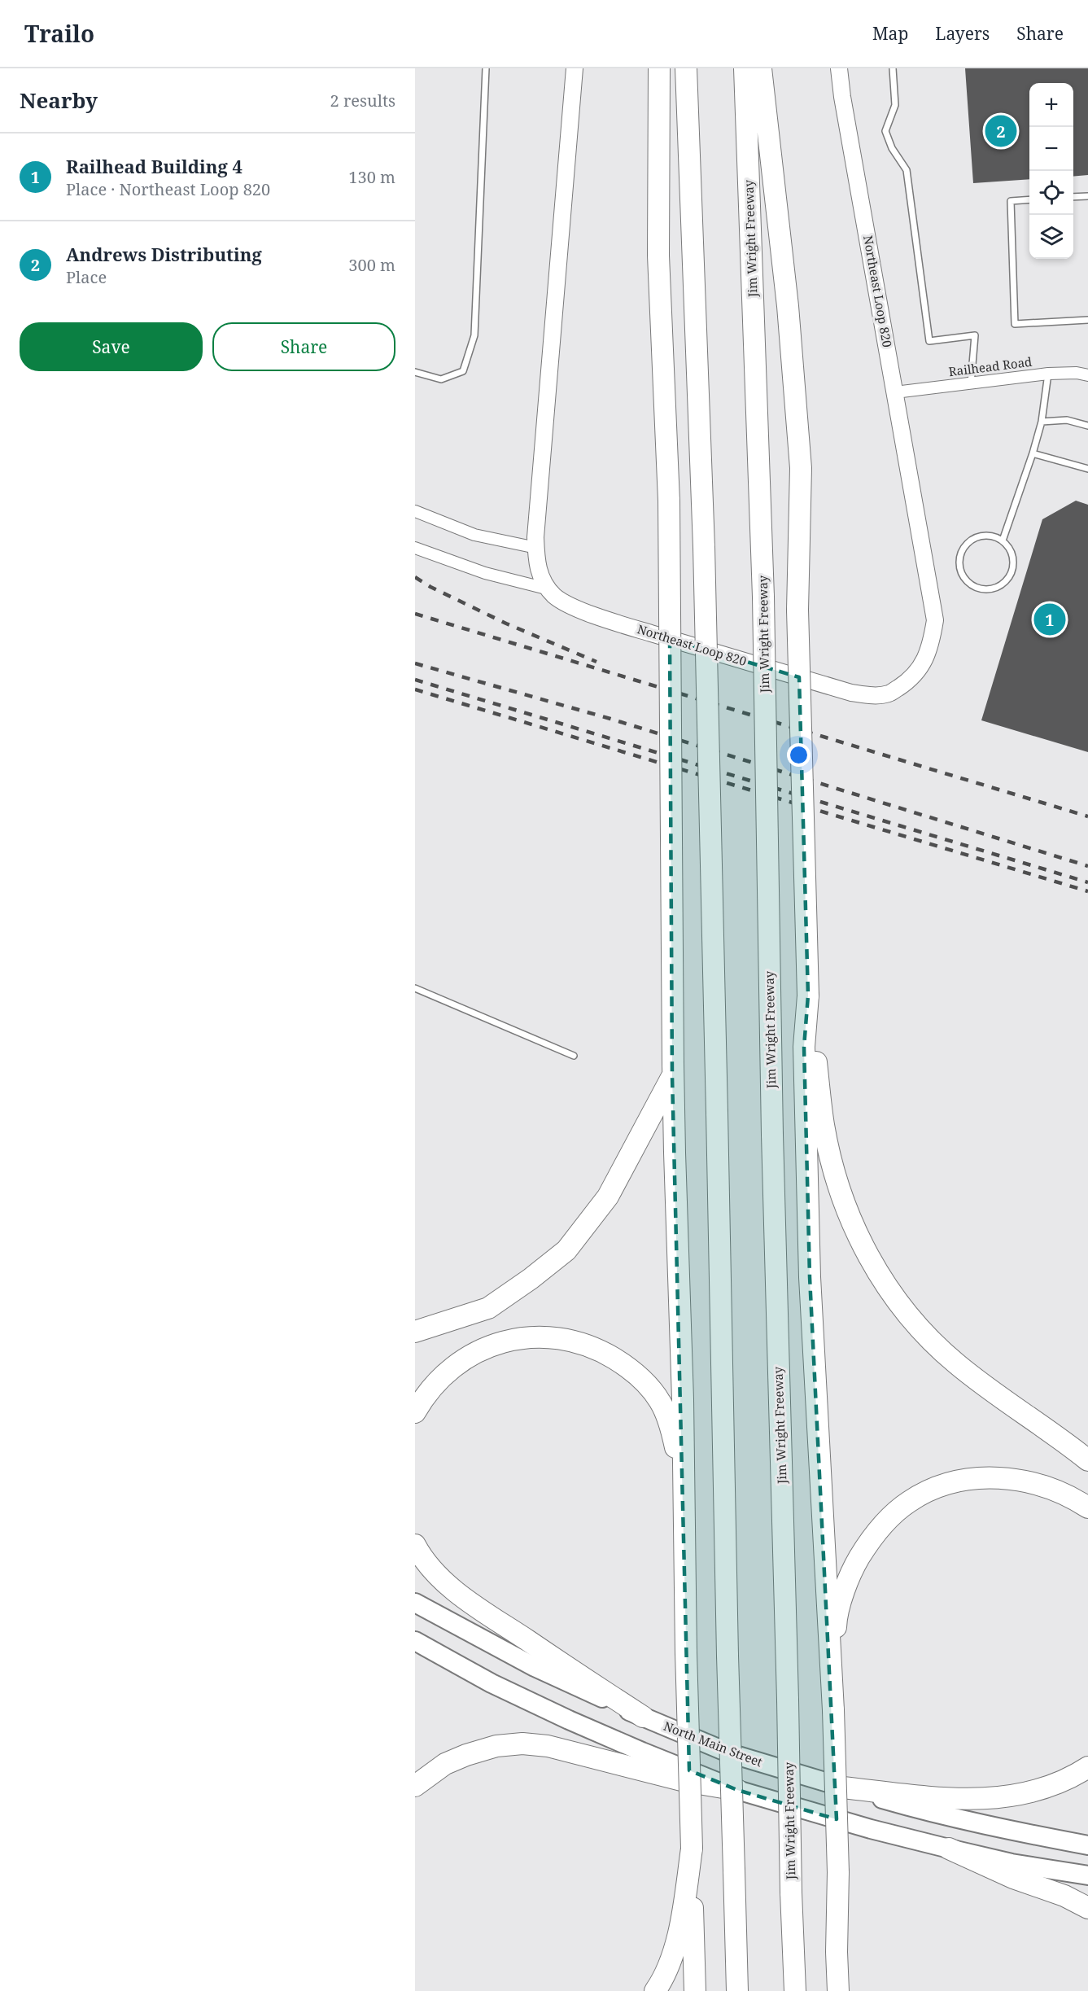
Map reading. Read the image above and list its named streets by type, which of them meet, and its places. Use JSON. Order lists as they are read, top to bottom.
{
  "streets": {
    "highway": ["Jim Wright Freeway"],
    "main road": ["North Main Street"],
    "street": ["Northeast Loop 820", "Railhead Road"]
  },
  "crossings": [
    ["Northeast Loop 820", "Railhead Road"]
  ],
  "page": {
    "header": "Trailo",
    "nav": ["Map", "Layers", "Share"],
    "heading": ["Nearby", "2 results"],
    "map_buttons": ["+", "−"],
    "pins": ["2", "1"],
    "list": [
      {
        "mark": "1",
        "name": "Railhead Building 4",
        "note": "Place · Northeast Loop 820",
        "value": "130 m"
      },
      {
        "mark": "2",
        "name": "Andrews Distributing",
        "note": "Place",
        "value": "300 m"
      }
    ],
    "buttons": ["Save", "Share"]
  }
}
